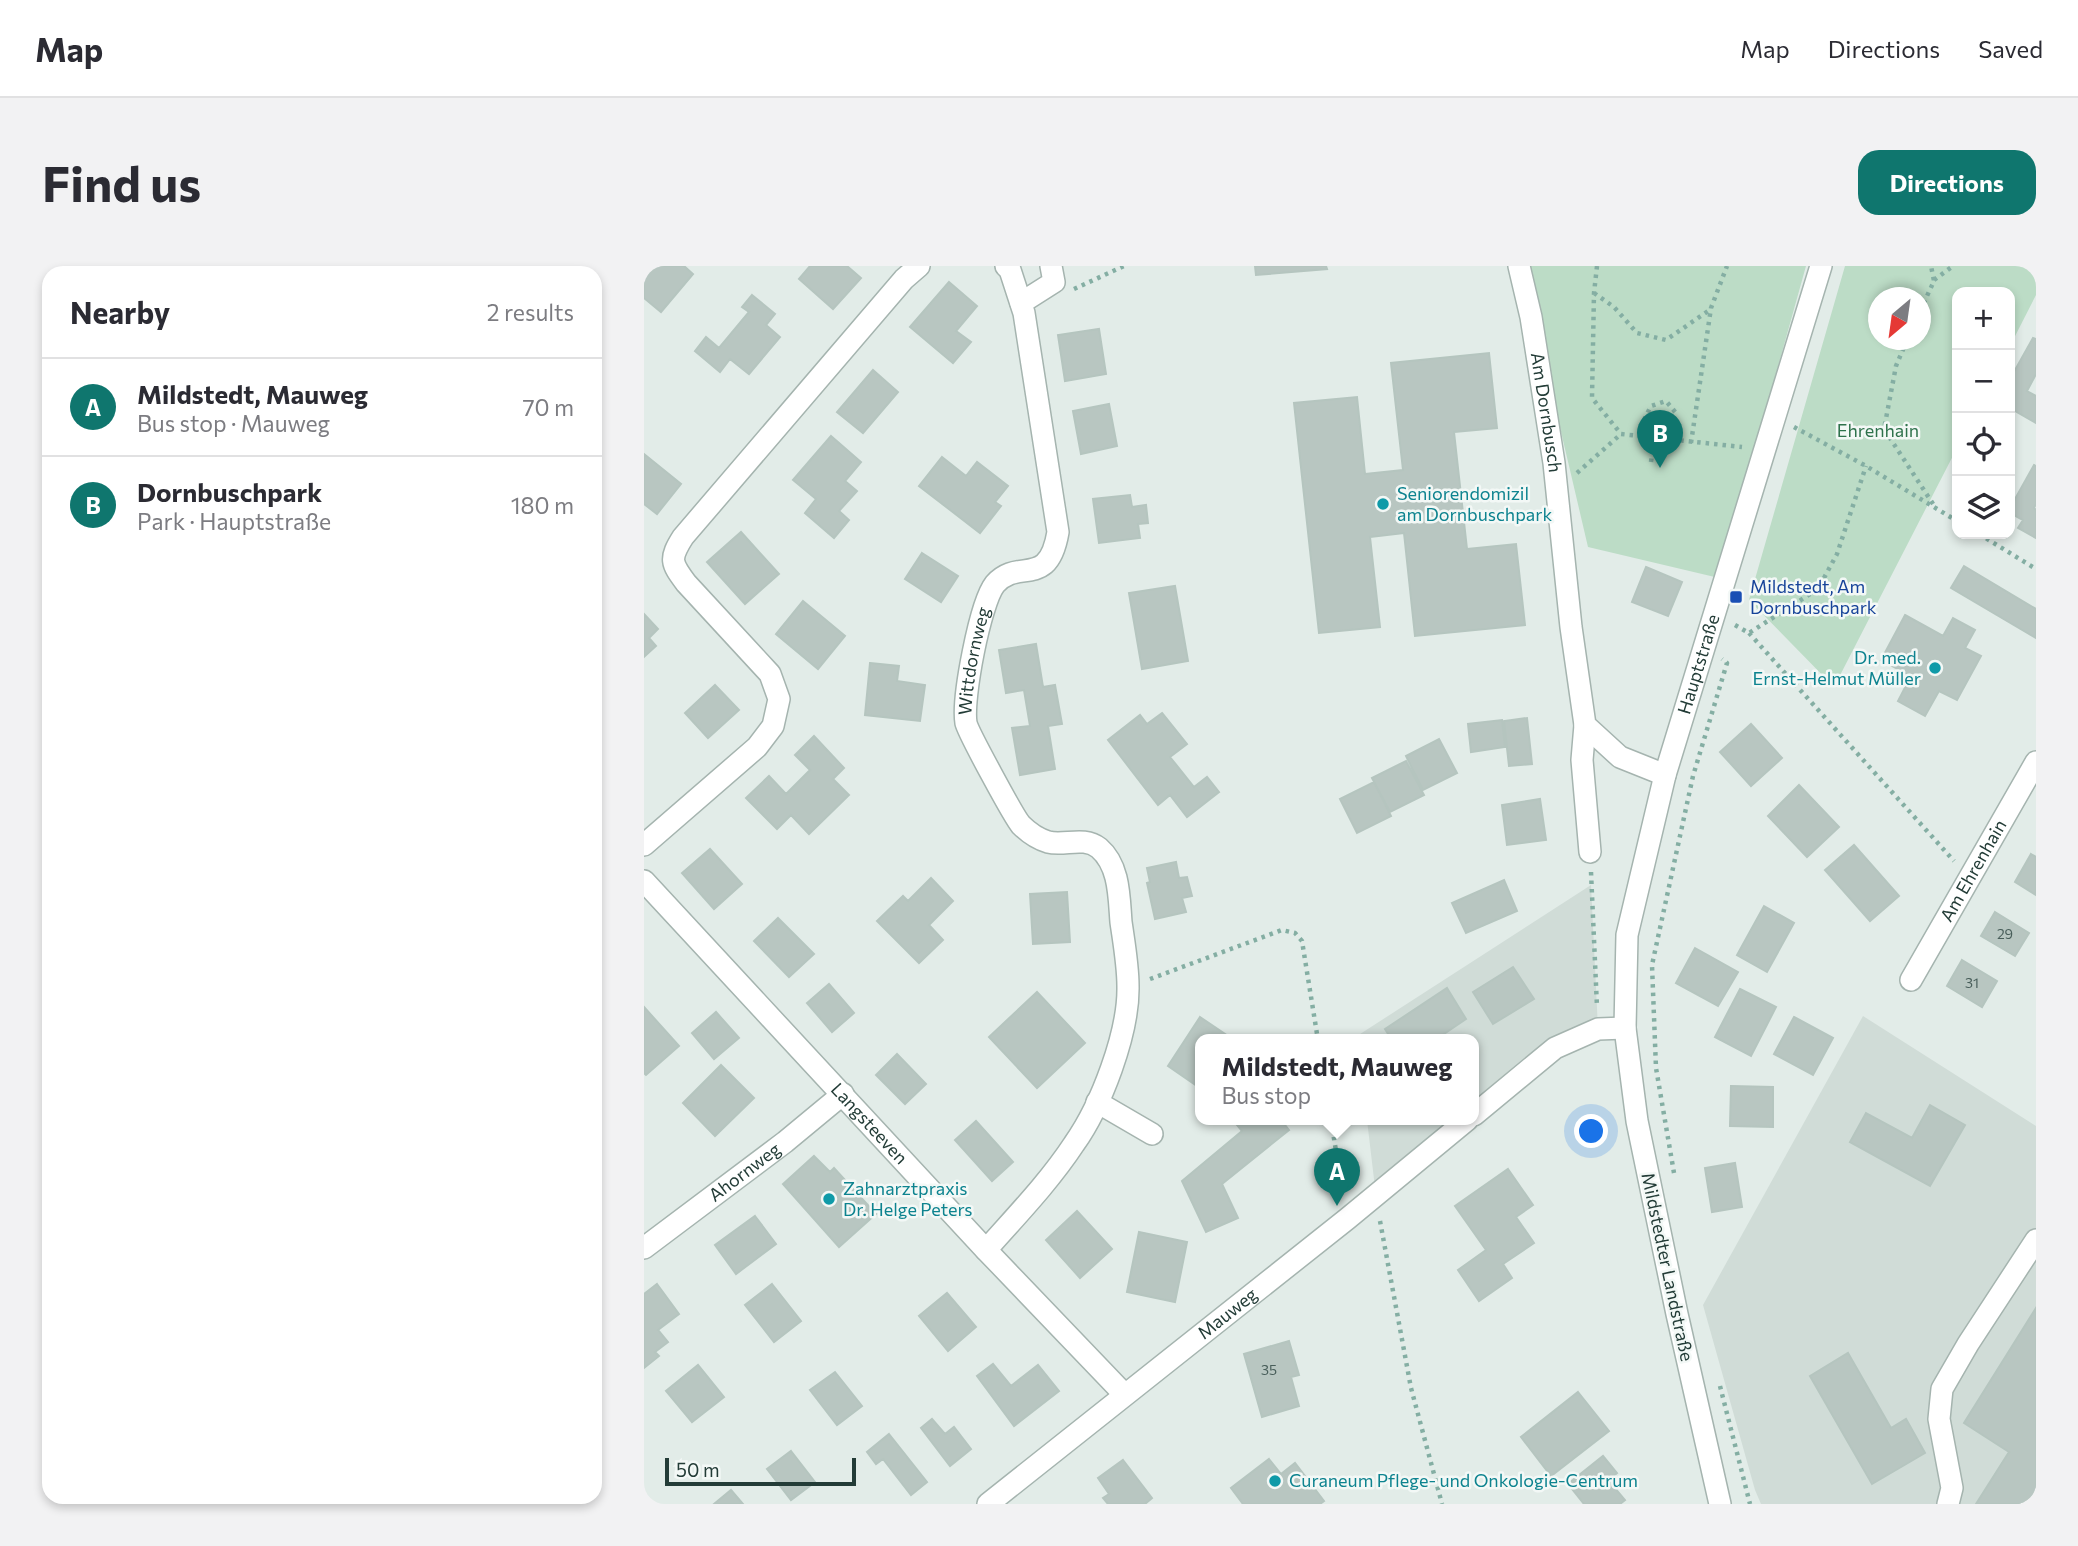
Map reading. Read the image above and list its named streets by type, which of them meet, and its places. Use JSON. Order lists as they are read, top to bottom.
{
  "streets": {
    "street": [
      "Am Dornbusch",
      "Wittdornweg",
      "Hauptstraße",
      "Am Ehrenhain",
      "Langsteeven",
      "Ahornweg",
      "Mildstedter Landstraße",
      "Mauweg"
    ]
  },
  "crossings": [
    ["Wittdornweg", "Langsteeven"],
    ["Hauptstraße", "Mildstedter Landstraße"],
    ["Langsteeven", "Ahornweg"],
    ["Langsteeven", "Mauweg"]
  ],
  "parks": ["Ehrenhain"],
  "places": {
    "other": [
      "Seniorendomizil am Dornbuschpark",
      "Dr. med. Ernst-Helmut Müller",
      "Zahnarztpraxis Dr. Helge Peters",
      "Curaneum Pflege- und Onkologie-Centrum"
    ],
    "transit": ["Mildstedt, Am Dornbuschpark"]
  },
  "house_numbers": ["29", "31", "35"],
  "scale_bar": "50 m",
  "north": "bottom left",
  "page": {
    "header": "Map",
    "nav": ["Map", "Directions", "Saved"],
    "buttons": "Directions",
    "title": "Find us",
    "heading": ["Nearby", "2 results"],
    "map_buttons": ["+", "−"],
    "list": [
      {
        "mark": "A",
        "name": "Mildstedt, Mauweg",
        "note": "Bus stop · Mauweg",
        "value": "70 m"
      },
      {
        "mark": "B",
        "name": "Dornbuschpark",
        "note": "Park · Hauptstraße",
        "value": "180 m"
      }
    ],
    "pins": ["B", "A"],
    "popup": ["Mildstedt, Mauweg", "Bus stop"],
    "scale": "50 m"
  }
}
